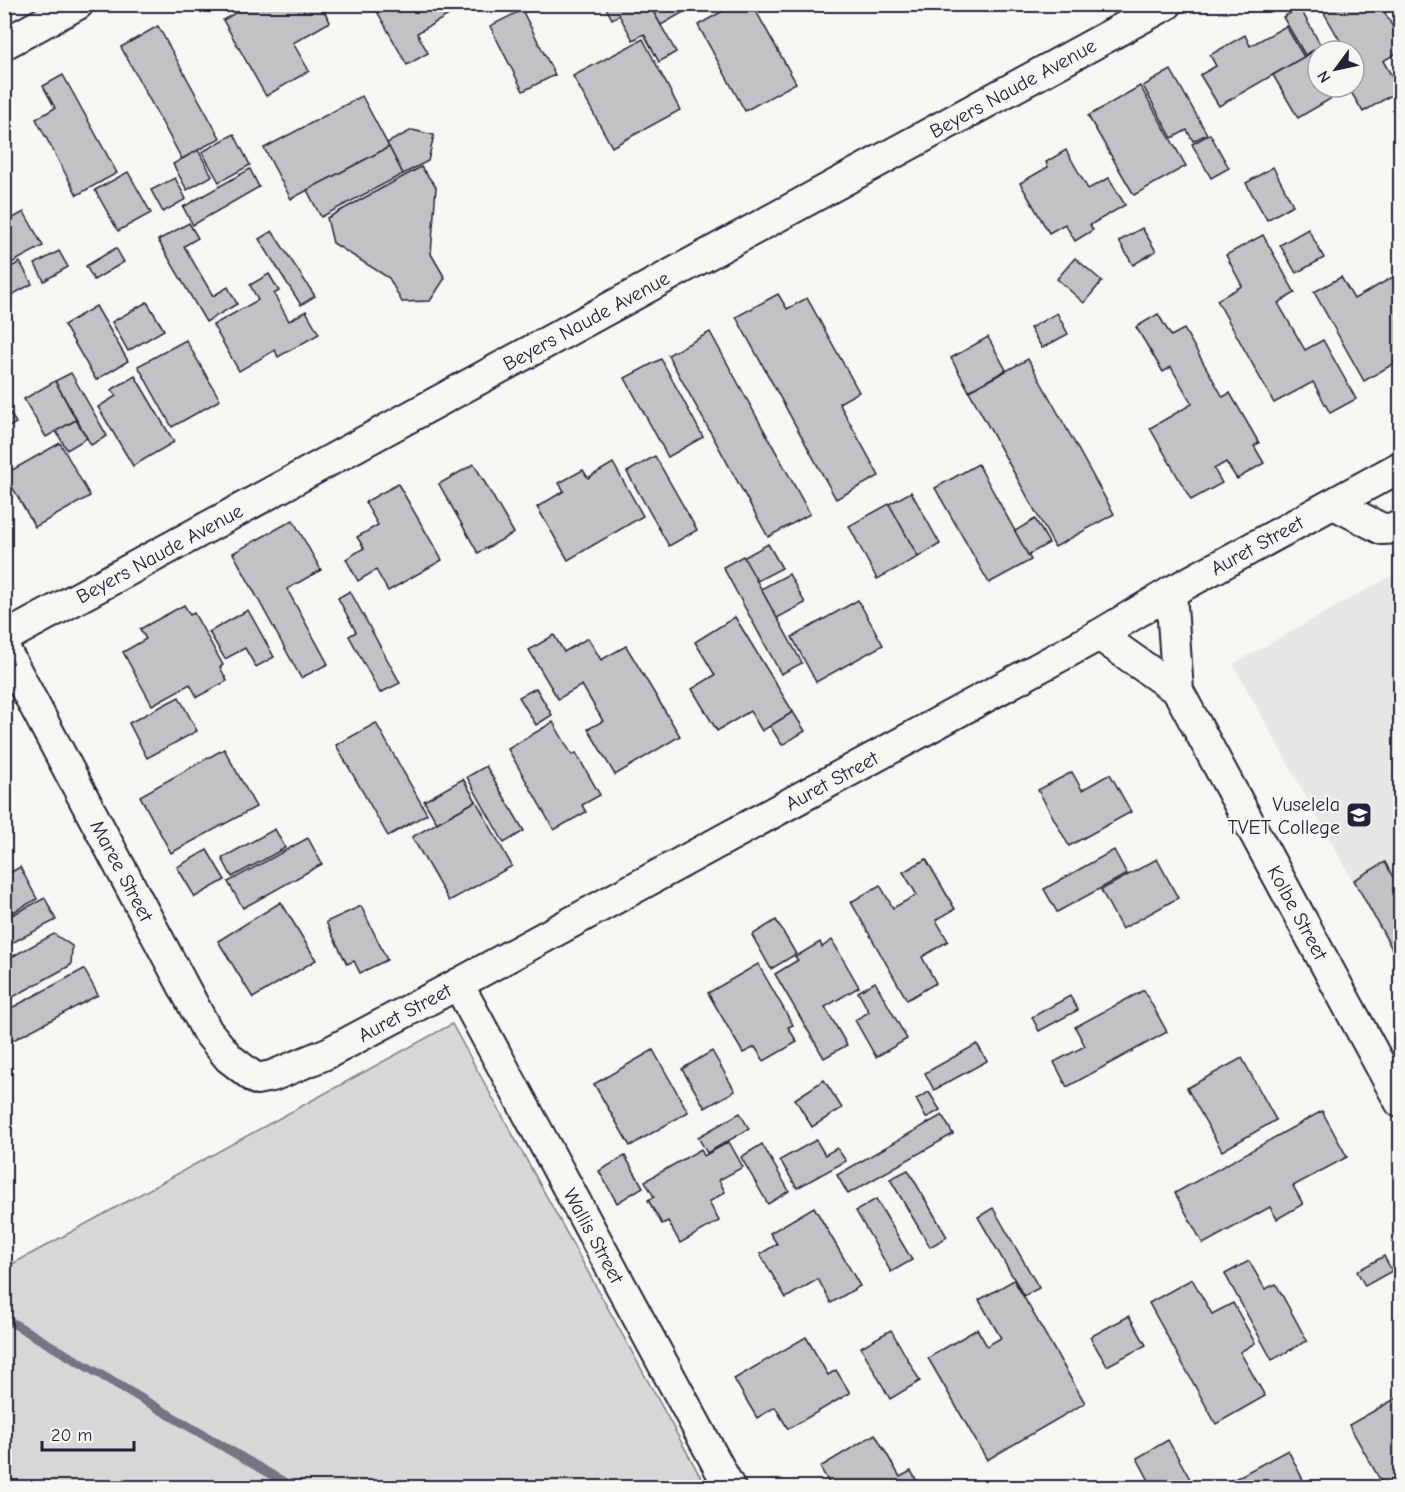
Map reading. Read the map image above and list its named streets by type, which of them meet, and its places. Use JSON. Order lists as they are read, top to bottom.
{
  "streets": {
    "street": [
      "Beyers Naude Avenue",
      "Auret Street",
      "Maree Street",
      "Kolbe Street",
      "Wallis Street"
    ]
  },
  "crossings": [
    ["Auret Street", "Maree Street"],
    ["Auret Street", "Kolbe Street"],
    ["Auret Street", "Wallis Street"]
  ],
  "places": {
    "school or university": ["Vuselela TVET College"]
  },
  "scale_bar": "20 m",
  "north": "bottom left"
}
